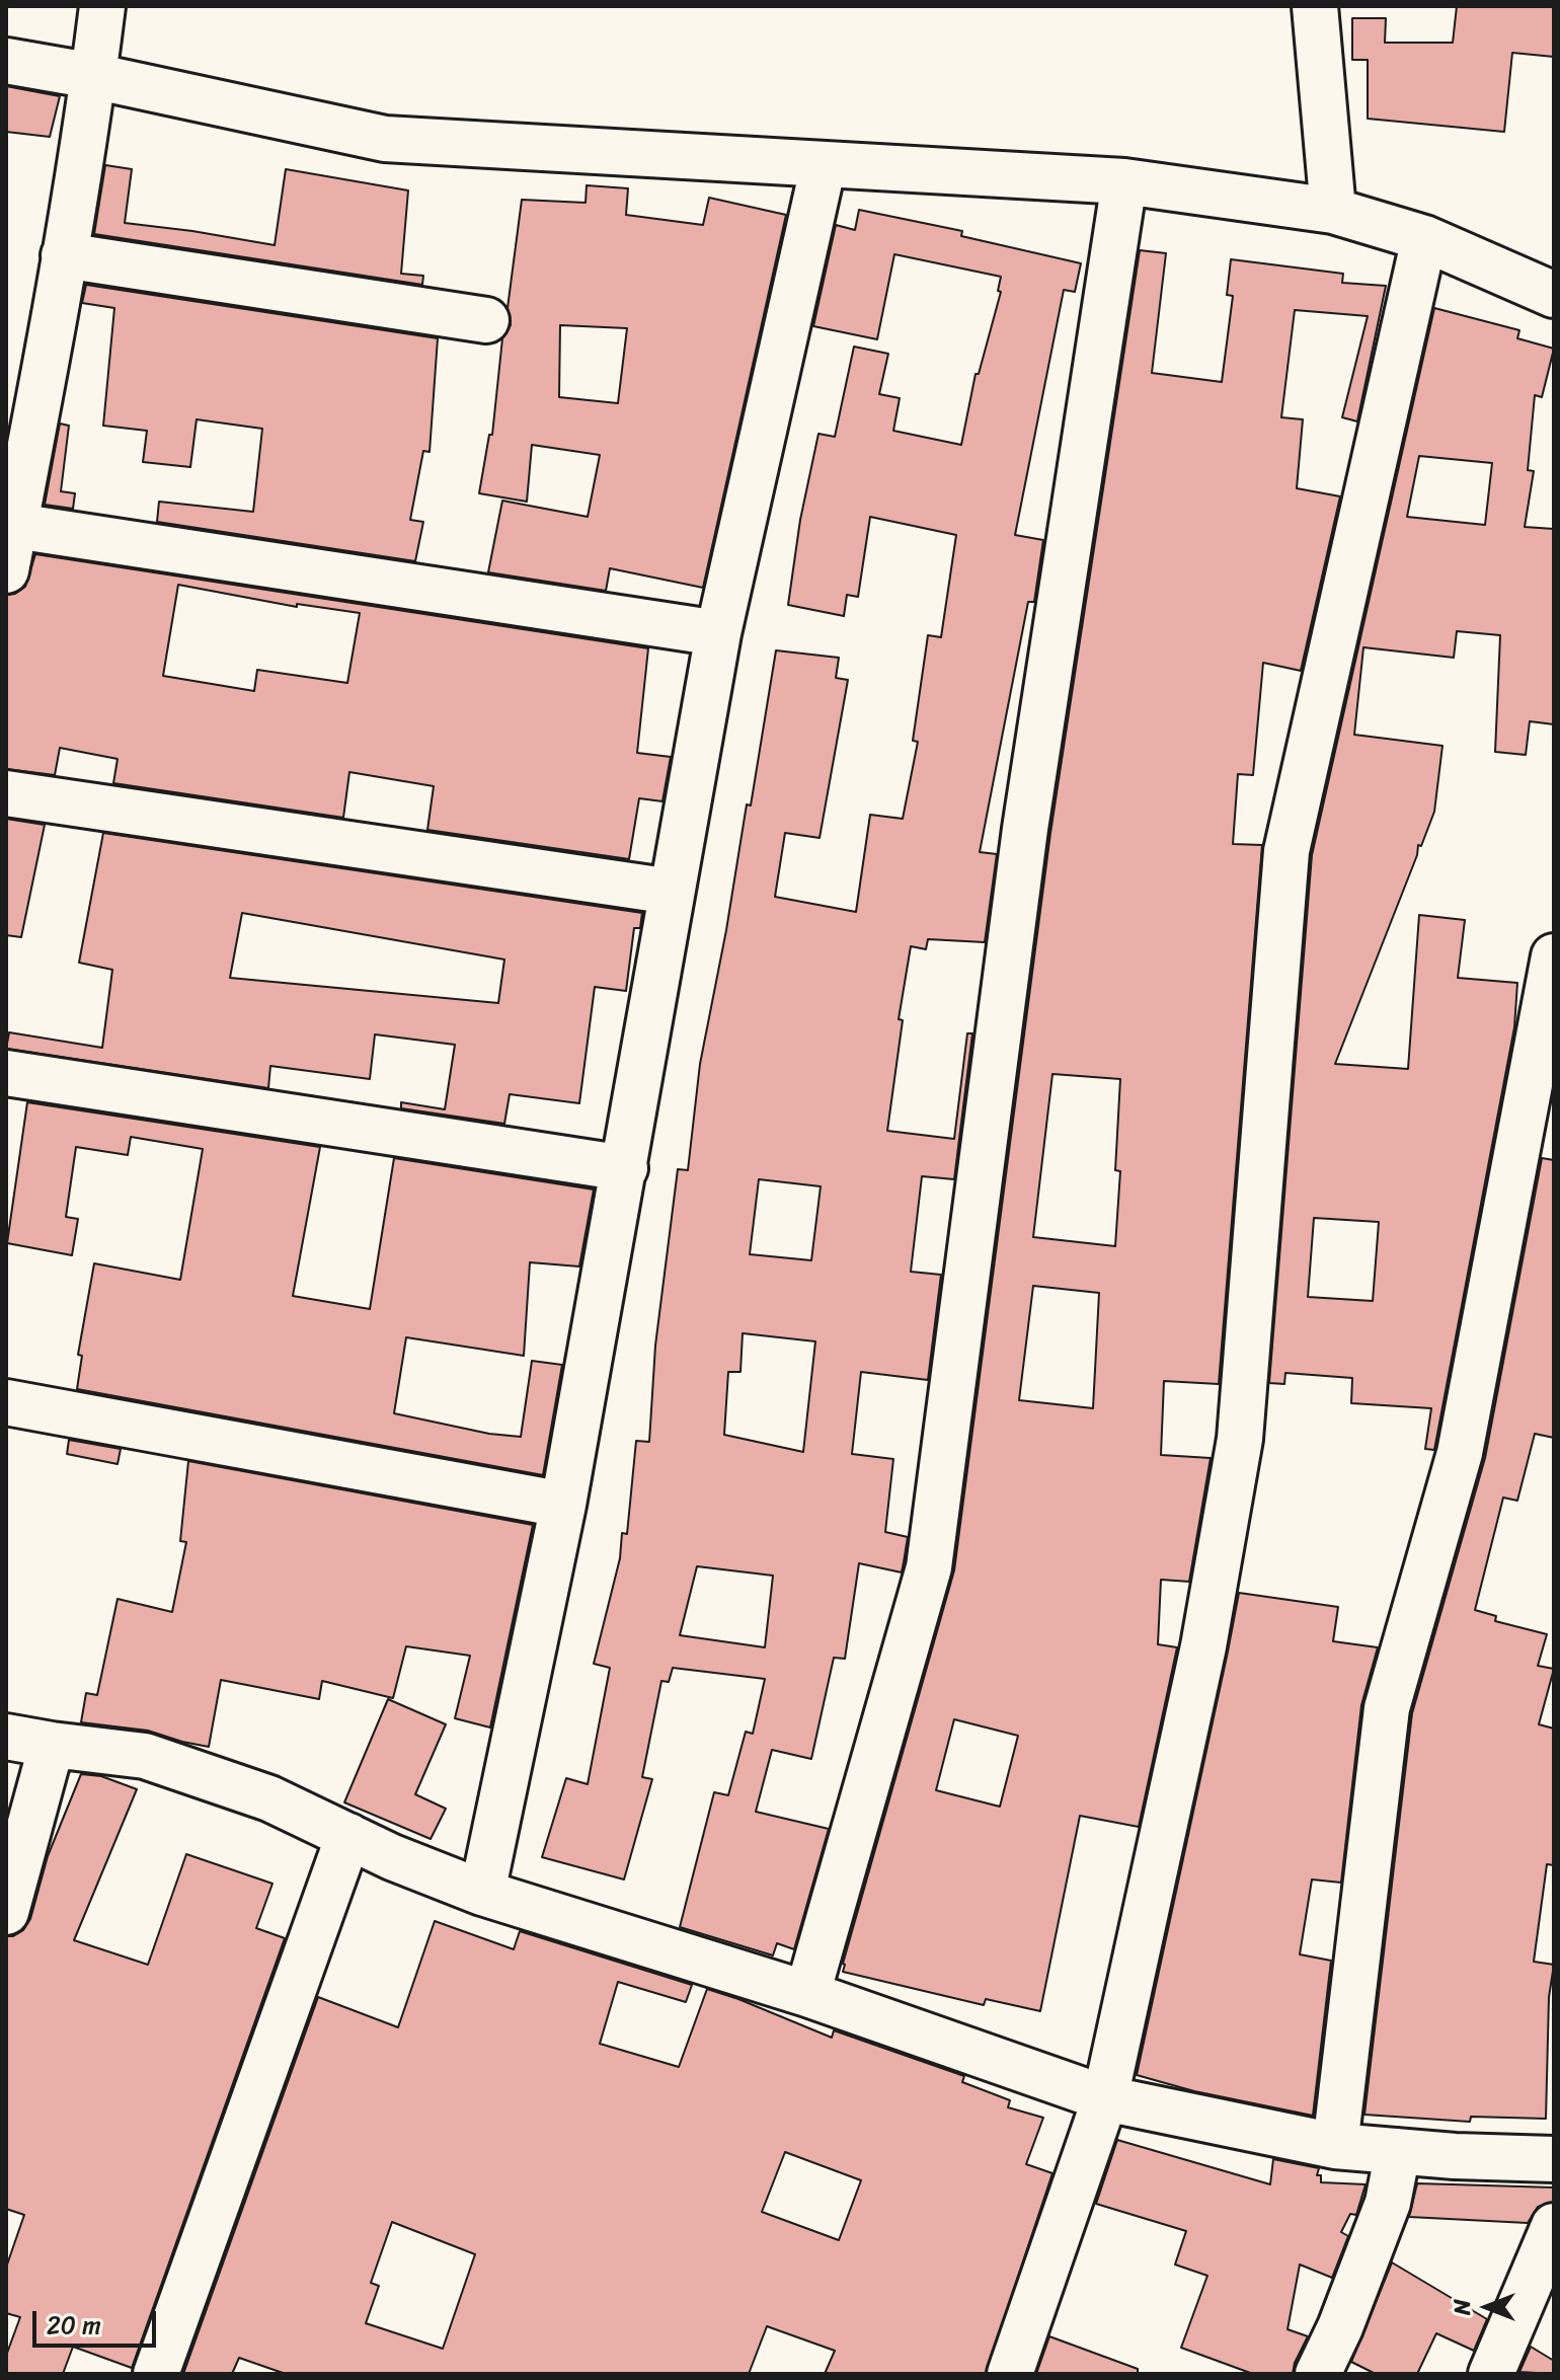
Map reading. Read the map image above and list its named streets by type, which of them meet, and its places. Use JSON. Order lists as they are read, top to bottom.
{
  "scale_bar": "20 m",
  "north": "left"
}
